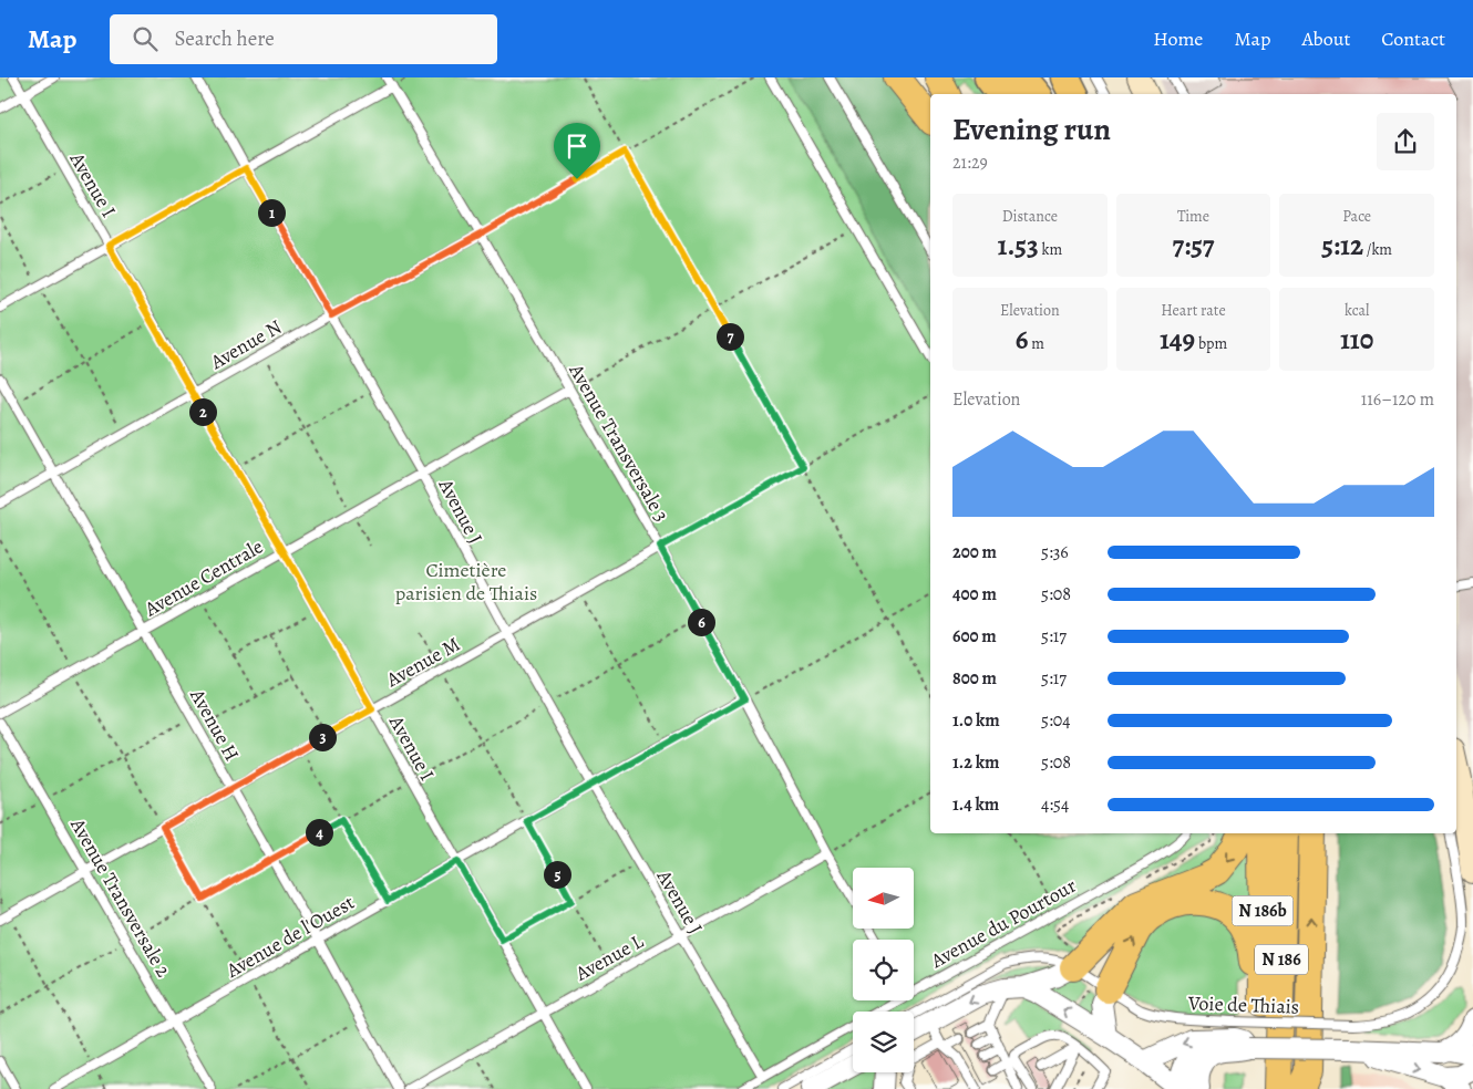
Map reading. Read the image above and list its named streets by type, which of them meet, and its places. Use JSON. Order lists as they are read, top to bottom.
{
  "streets": {
    "highway": ["N 186b", "N 186"],
    "lane": [
      "Avenue I",
      "Avenue N",
      "Avenue Transversale 3",
      "Avenue J",
      "Avenue Centrale",
      "Avenue M",
      "Avenue H",
      "Avenue Transversale 2",
      "Avenue du Pourtour",
      "Avenue de l'Ouest",
      "Avenue L",
      "Voie de Thiais"
    ]
  },
  "crossings": [
    ["Avenue I", "Avenue N"],
    ["Avenue I", "Avenue Centrale"],
    ["Avenue I", "Avenue M"],
    ["Avenue I", "Avenue de l'Ouest"],
    ["Avenue I", "Avenue L"],
    ["Avenue N", "Avenue Transversale 3"],
    ["Avenue N", "Avenue J"],
    ["Avenue N", "Avenue H"],
    ["Avenue Transversale 3", "Avenue Centrale"],
    ["Avenue Transversale 3", "Avenue M"],
    ["Avenue Transversale 3", "Avenue de l'Ouest"],
    ["Avenue Transversale 3", "Avenue L"],
    ["Avenue J", "Avenue Centrale"],
    ["Avenue J", "Avenue M"],
    ["Avenue J", "Avenue du Pourtour"],
    ["Avenue J", "Avenue de l'Ouest"],
    ["Avenue J", "Avenue L"],
    ["Avenue Centrale", "Avenue H"],
    ["Avenue M", "Avenue H"],
    ["Avenue M", "Avenue Transversale 2"],
    ["Avenue H", "Avenue de l'Ouest"],
    ["Avenue Transversale 2", "Avenue de l'Ouest"]
  ],
  "parks": ["Cimetière parisien de Thiais"],
  "north": "left",
  "page": {
    "header": "Map",
    "search": "Search here",
    "nav": [
      "Home",
      "Map",
      "About",
      "Contact"
    ],
    "heading": ["Evening run", "21:29"],
    "stats": [
      ["Distance", "1.53 km"],
      ["Time", "7:57"],
      ["Pace", "5:12 /km"],
      ["Elevation", "6 m"],
      ["Heart rate", "149 bpm"],
      ["kcal", "110"]
    ],
    "pins": [
      "1",
      "7",
      "2",
      "6",
      "3",
      "4",
      "5"
    ],
    "chart": ["Elevation", "116–120 m"],
    "list": [
      {
        "name": "200 m",
        "note": "5:36"
      },
      {
        "name": "400 m",
        "note": "5:08"
      },
      {
        "name": "600 m",
        "note": "5:17"
      },
      {
        "name": "800 m",
        "note": "5:17"
      },
      {
        "name": "1.0 km",
        "note": "5:04"
      },
      {
        "name": "1.2 km",
        "note": "5:08"
      },
      {
        "name": "1.4 km",
        "note": "4:54"
      }
    ]
  }
}
